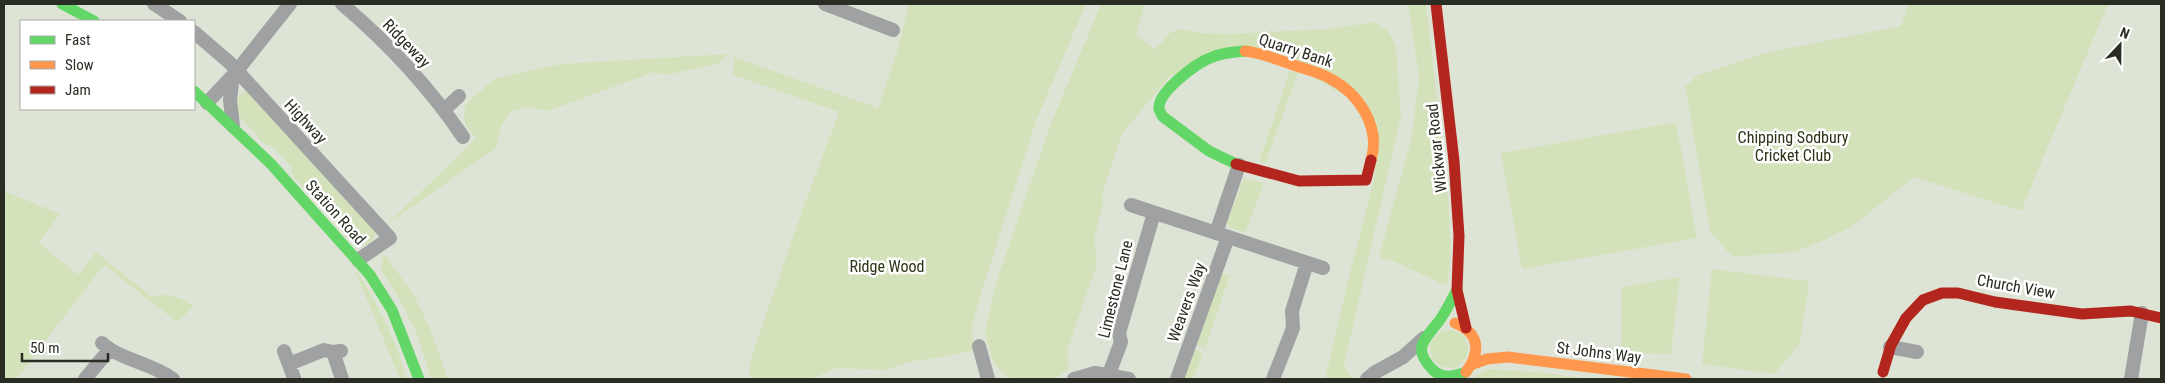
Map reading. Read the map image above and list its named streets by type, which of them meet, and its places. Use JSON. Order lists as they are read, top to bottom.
{
  "streets": {
    "street": [
      "Ridgeway",
      "Quarry Bank",
      "Highway",
      "Wickwar Road",
      "Station Road",
      "Church View",
      "Limestone Lane",
      "Weavers Way",
      "St Johns Way"
    ]
  },
  "crossings": [
    ["Quarry Bank", "Weavers Way"],
    ["Highway", "Station Road"],
    ["Wickwar Road", "St Johns Way"]
  ],
  "parks": ["Chipping Sodbury Cricket Club", "Ridge Wood"],
  "legend": ["Fast", "Slow", "Jam"],
  "scale_bar": "50 m",
  "north": "top"
}
